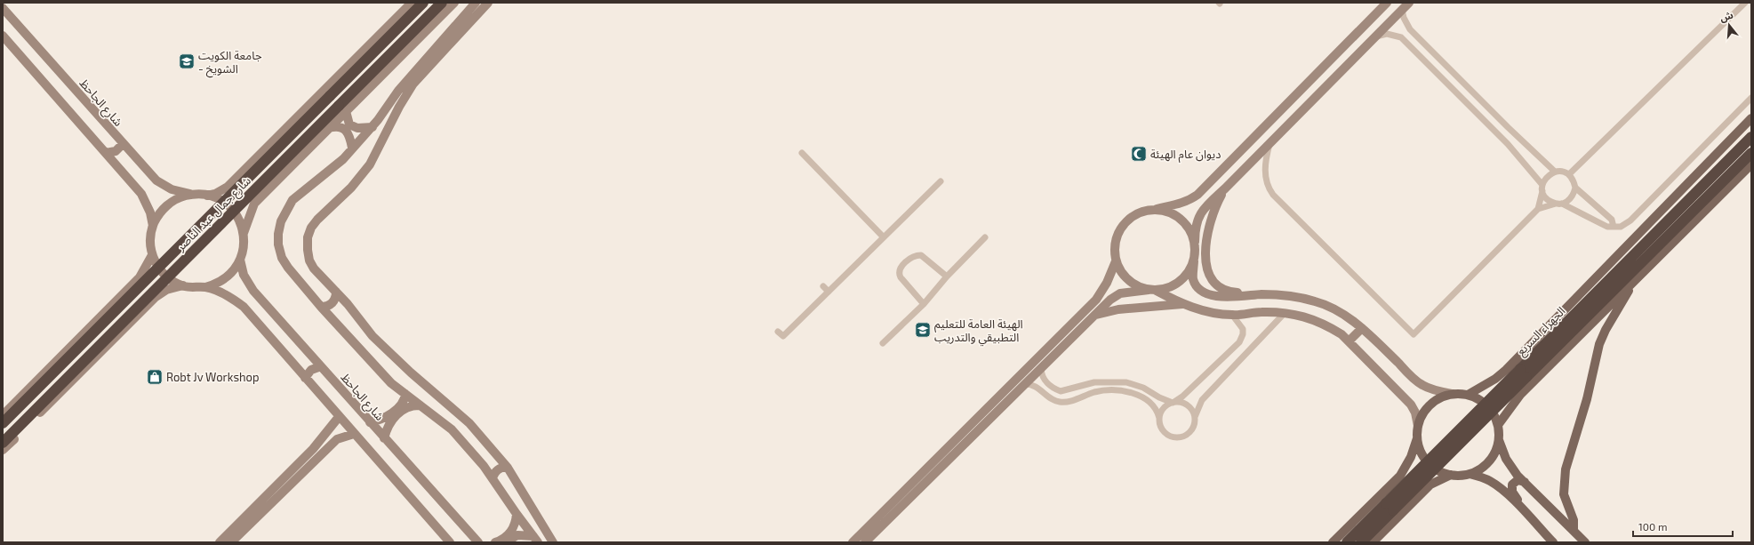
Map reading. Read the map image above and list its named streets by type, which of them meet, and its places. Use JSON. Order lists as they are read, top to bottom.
{
  "streets": {
    "highway": ["شارع جمال عبد الناصر", "الجهراء السريع"],
    "street": ["شارع الجاحظ"]
  },
  "places": {
    "school or university": ["جامعة الكويت - الشويخ", "الهيئة العامة للتعليم التطبيقي والتدريب"],
    "mosque": ["ديوان عام الهيئة"],
    "shop": ["Robt Jv Workshop"]
  },
  "scale_bar": "100 m",
  "north": "top"
}
